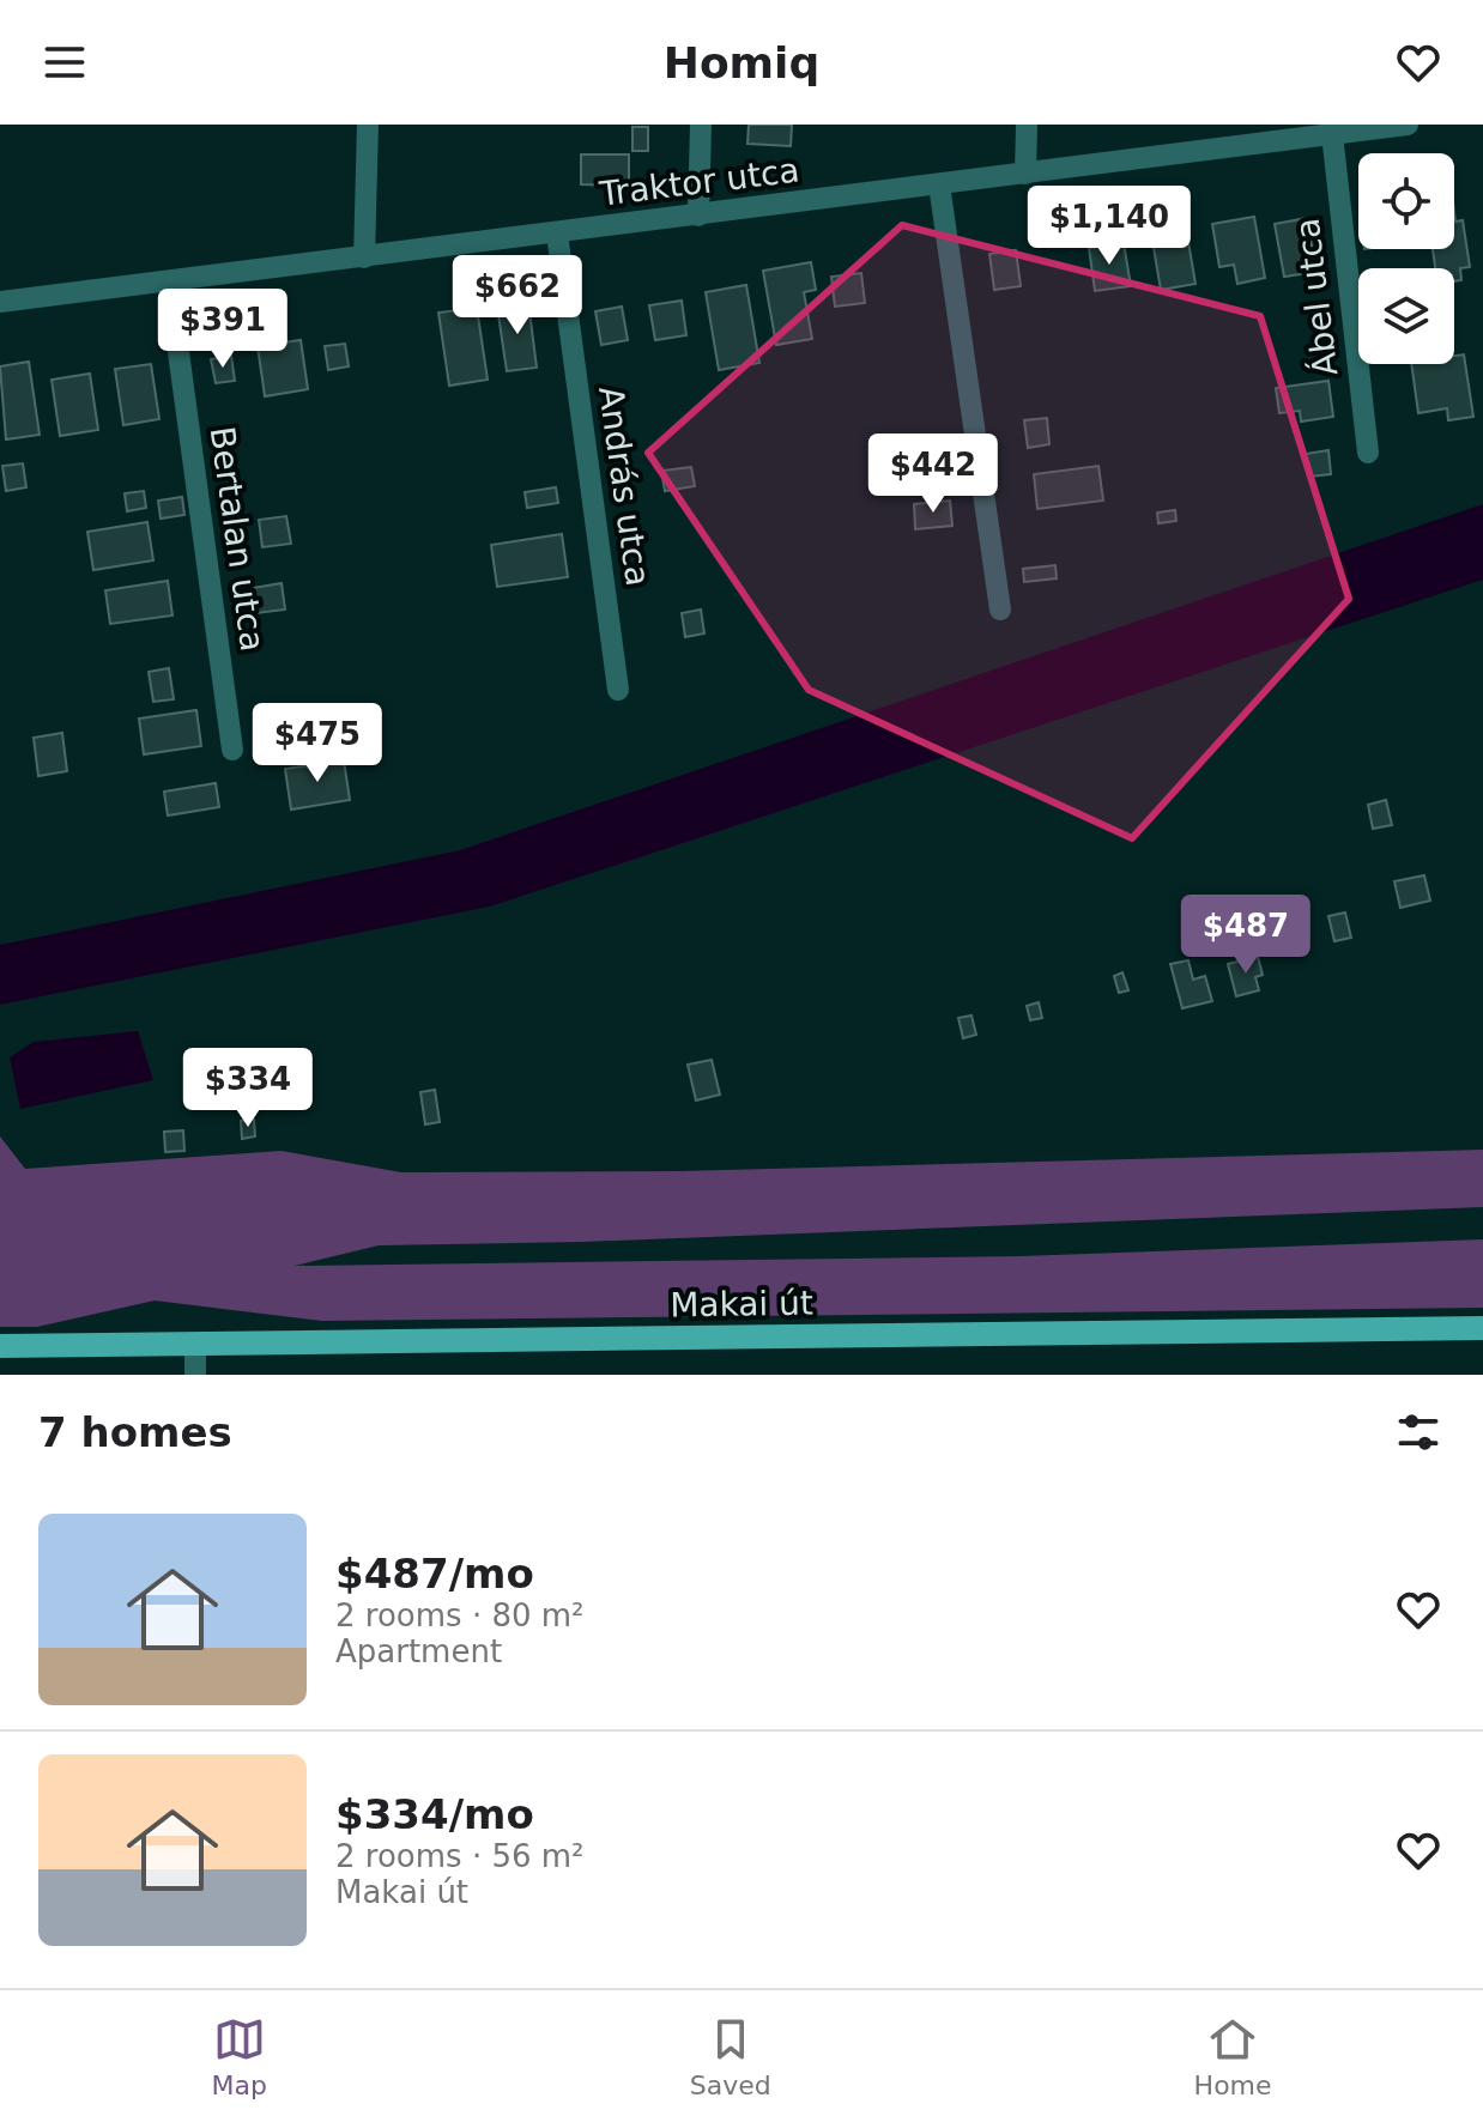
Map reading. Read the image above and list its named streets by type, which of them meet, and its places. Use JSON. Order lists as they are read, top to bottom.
{
  "streets": {
    "main road": ["Makai út"],
    "street": [
      "Traktor utca",
      "Ábel utca",
      "András utca",
      "Bertalan utca"
    ]
  },
  "crossings": [
    ["Traktor utca", "Ábel utca"],
    ["Traktor utca", "András utca"],
    ["Traktor utca", "Bertalan utca"]
  ],
  "page": {
    "header": "Homiq",
    "price": [
      "$1,140",
      "$662",
      "$391",
      "$442",
      "$475",
      "$487",
      "$334"
    ],
    "heading": "7 homes",
    "list": [
      {
        "name": "$487/mo",
        "note": "2 rooms · 80 m² · Apartment"
      },
      {
        "name": "$334/mo",
        "note": "2 rooms · 56 m² · Makai út"
      }
    ],
    "tabs": ["Map", "Saved", "Home"]
  }
}
